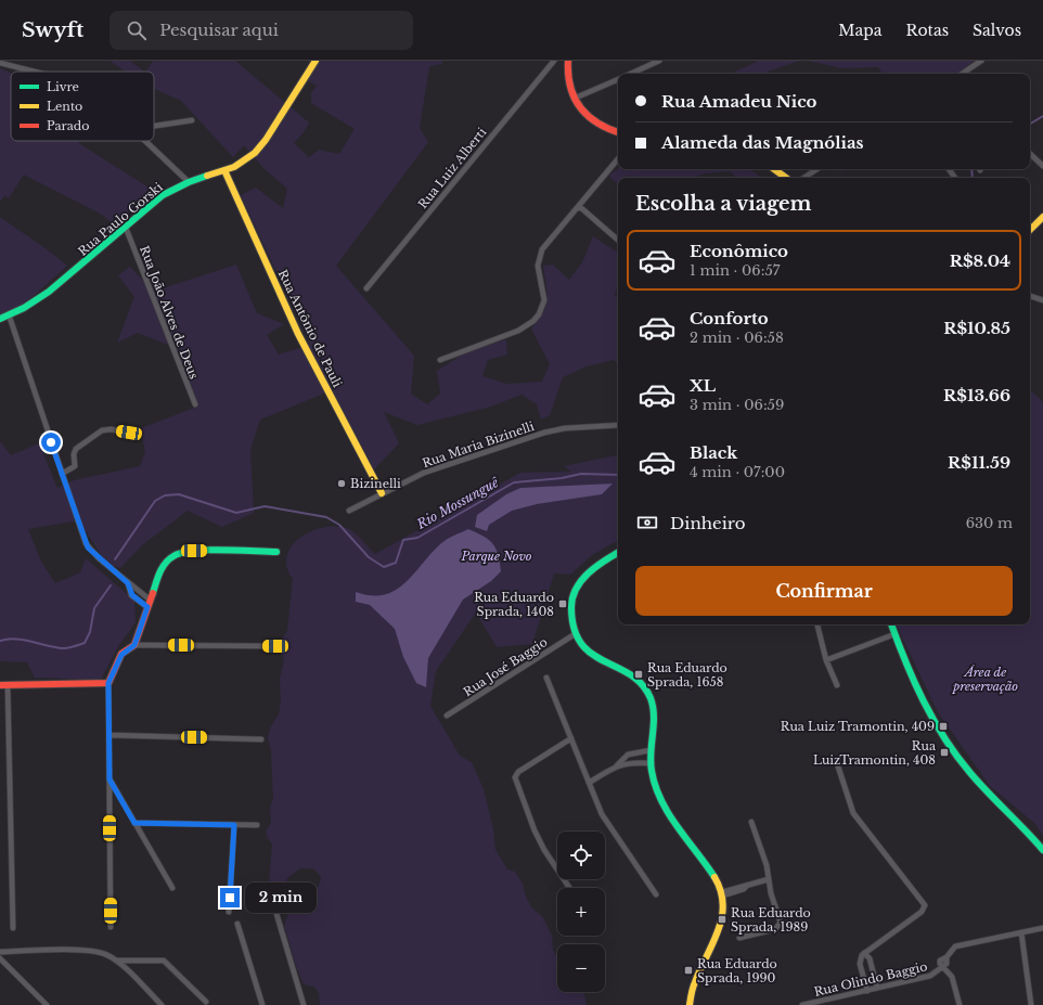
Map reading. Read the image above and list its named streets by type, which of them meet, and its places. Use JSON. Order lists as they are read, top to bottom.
{
  "streets": {
    "street": [
      "Rua Luiz Alberti",
      "Rua Paulo Gorski",
      "Rua João Alves de Deus",
      "Rua Antônio de Pauli",
      "Rua Maria Bizinelli",
      "Rua José Baggio",
      "Rua Olindo Baggio"
    ]
  },
  "crossings": [
    ["Rua Paulo Gorski", "Rua João Alves de Deus"],
    ["Rua Paulo Gorski", "Rua Antônio de Pauli"],
    ["Rua Antônio de Pauli", "Rua Maria Bizinelli"]
  ],
  "water": ["Rio Mossunguê"],
  "parks": ["Parque Novo", "Área de preservação"],
  "places": {
    "other": ["Bizinelli"],
    "transit": [
      "Rua Eduardo Sprada, 1408",
      "Rua Eduardo Sprada, 1658",
      "Rua Luiz Tramontin, 409",
      "Rua LuizTramontin, 408",
      "Rua Eduardo Sprada, 1989",
      "Rua Eduardo Sprada, 1990"
    ]
  },
  "legend": ["Livre", "Lento", "Parado"],
  "page": {
    "header": "Swyft",
    "search": "Pesquisar aqui",
    "nav": ["Mapa", "Rotas", "Salvos"],
    "banner": ["Rua Amadeu Nico", "Alameda das Magnólias"],
    "heading": "Escolha a viagem",
    "list": [
      {
        "name": "Econômico",
        "note": "1 min · 06:57",
        "value": "R$8.04"
      },
      {
        "name": "Conforto",
        "note": "2 min · 06:58",
        "value": "R$10.85"
      },
      {
        "name": "XL",
        "note": "3 min · 06:59",
        "value": "R$13.66"
      },
      {
        "name": "Black",
        "note": "4 min · 07:00",
        "value": "R$11.59"
      }
    ],
    "pay": ["Dinheiro", "630 m"],
    "buttons": "Confirmar",
    "map_buttons": ["+", "−"],
    "bubble": "2 min"
  }
}
